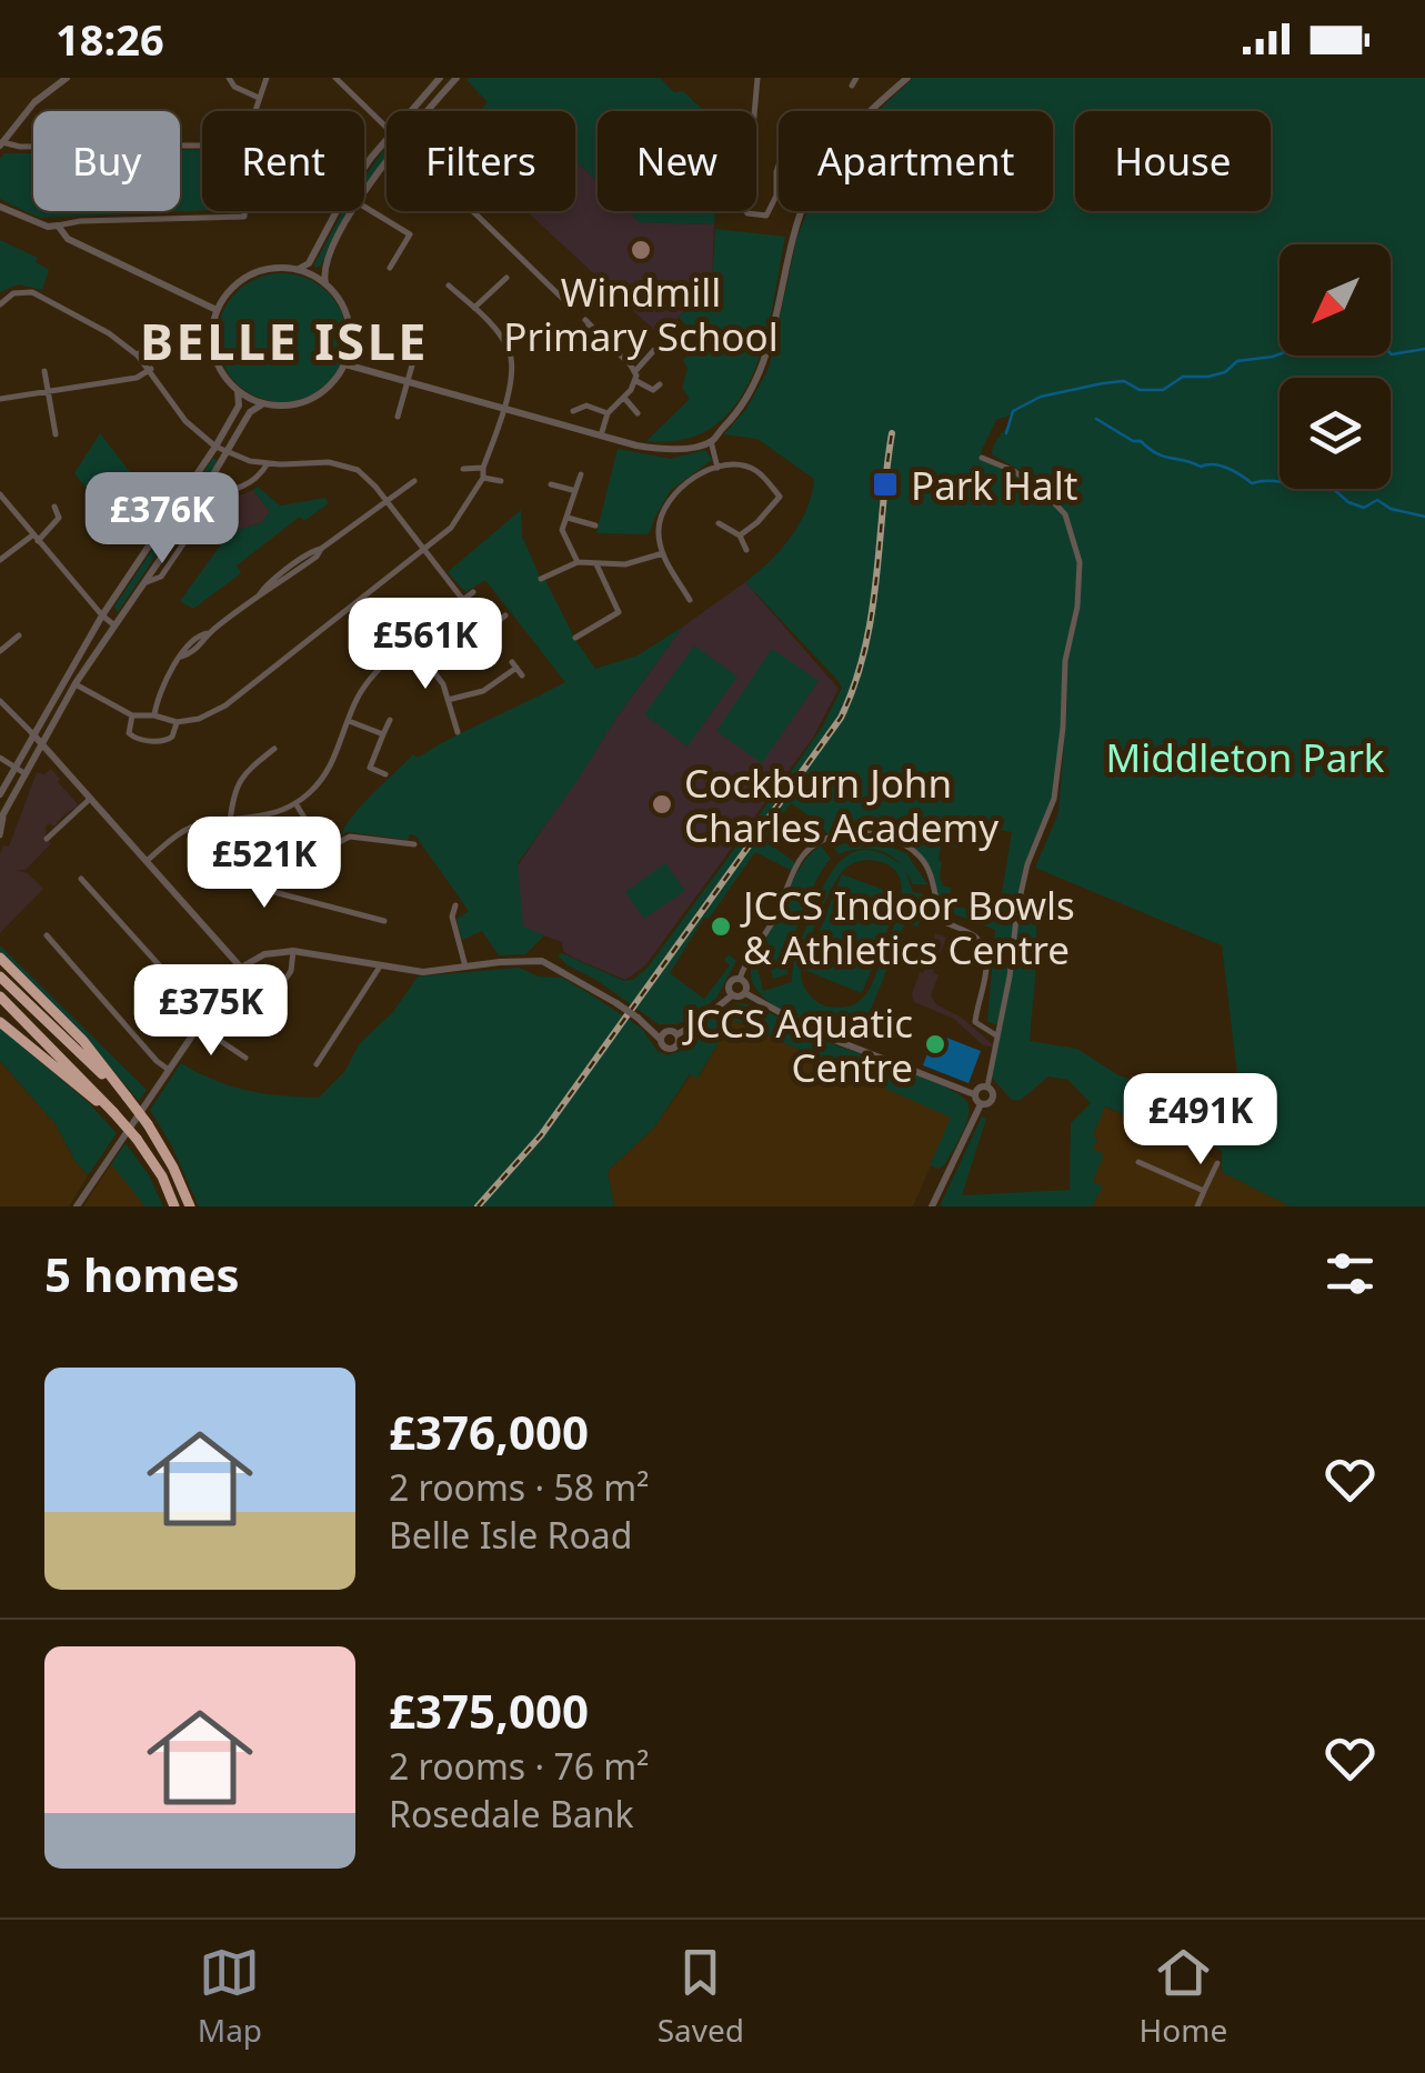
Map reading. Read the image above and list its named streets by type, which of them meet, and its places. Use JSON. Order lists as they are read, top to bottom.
{
  "districts": ["BELLE ISLE"],
  "parks": ["Middleton Park"],
  "places": {
    "other": [
      "Windmill Primary School",
      "Cockburn John Charles Academy",
      "JCCS Indoor Bowls & Athletics Centre",
      "JCCS Aquatic Centre"
    ],
    "transit": ["Park Halt"]
  },
  "north": "bottom left",
  "page": {
    "status": "18:26",
    "chip": [
      "Buy",
      "Rent",
      "Filters",
      "New",
      "Apartment",
      "House"
    ],
    "price": [
      "£376K",
      "£561K",
      "£521K",
      "£375K",
      "£491K"
    ],
    "heading": "5 homes",
    "list": [
      {
        "name": "£376,000",
        "note": "2 rooms · 58 m² · Belle Isle Road"
      },
      {
        "name": "£375,000",
        "note": "2 rooms · 76 m² · Rosedale Bank"
      }
    ],
    "tabs": ["Map", "Saved", "Home"]
  }
}
